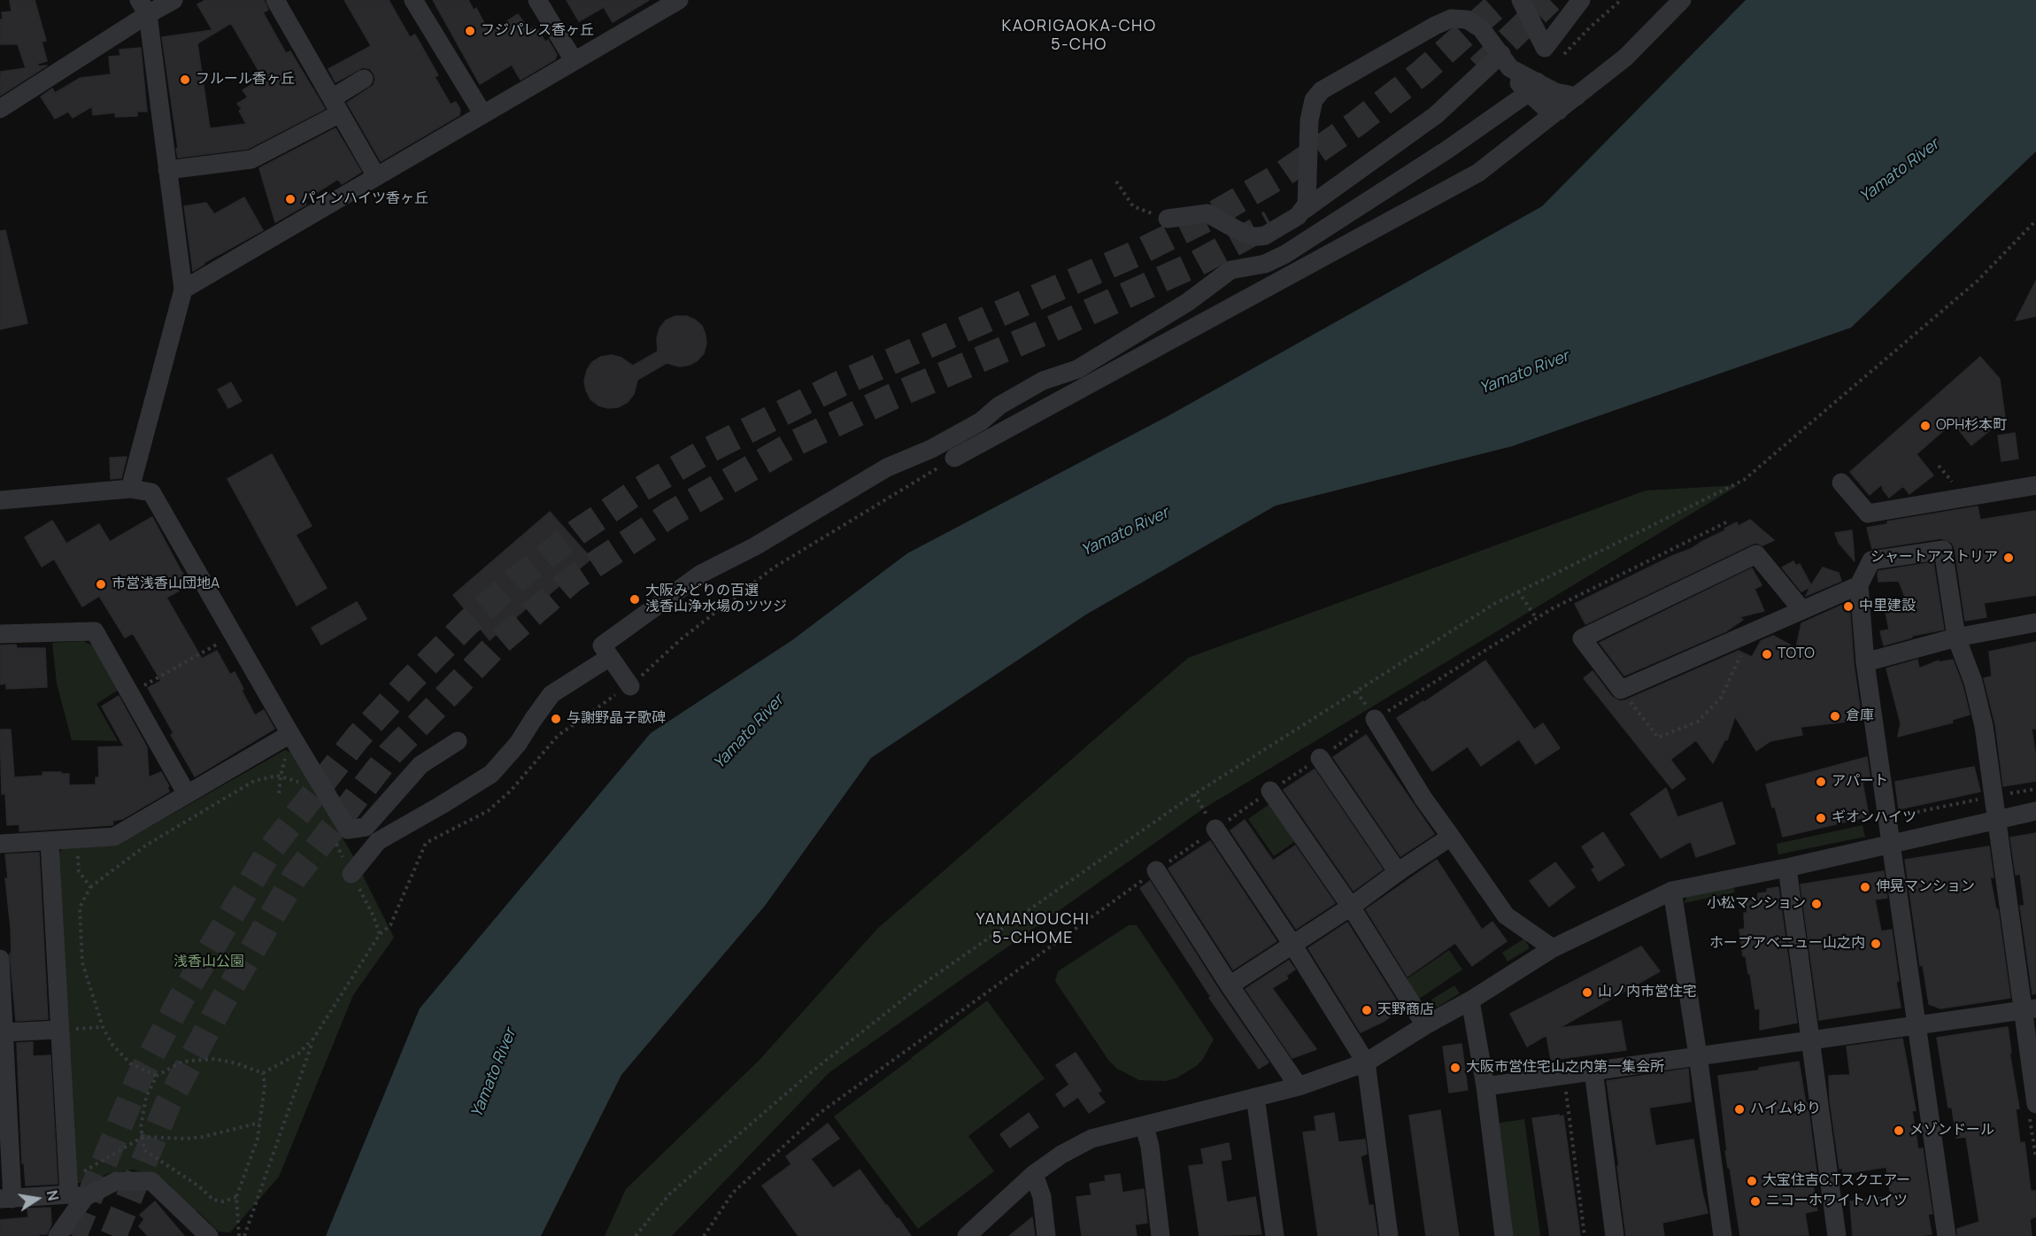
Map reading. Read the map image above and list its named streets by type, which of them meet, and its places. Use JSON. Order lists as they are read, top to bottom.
{
  "districts": ["KAORIGAOKA-CHO 5-CHO", "YAMANOUCHI 5-CHOME"],
  "water": ["Yamato River"],
  "parks": ["浅香山公園"],
  "places": [
    "フジパレス香ヶ丘",
    "フルール香ヶ丘",
    "パインハイツ香ヶ丘",
    "OPH杉本町",
    "シャートアストリア",
    "市営浅香山団地A",
    "大阪みどりの百選 浅香山浄水場のツツジ",
    "中里建設",
    "TOTO",
    "倉庫",
    "与謝野晶子歌碑",
    "アパート",
    "ギオンハイツ",
    "伸晃マンション",
    "小松マンション",
    "ホープアベニュー山之内",
    "山ノ内市営住宅",
    "天野商店",
    "大阪市営住宅山之内第一集会所",
    "ハイムゆり",
    "メゾンドール",
    "大宝住吉C.Tスクエアー",
    "ニコーホワイトハイツ"
  ],
  "north": "right"
}
